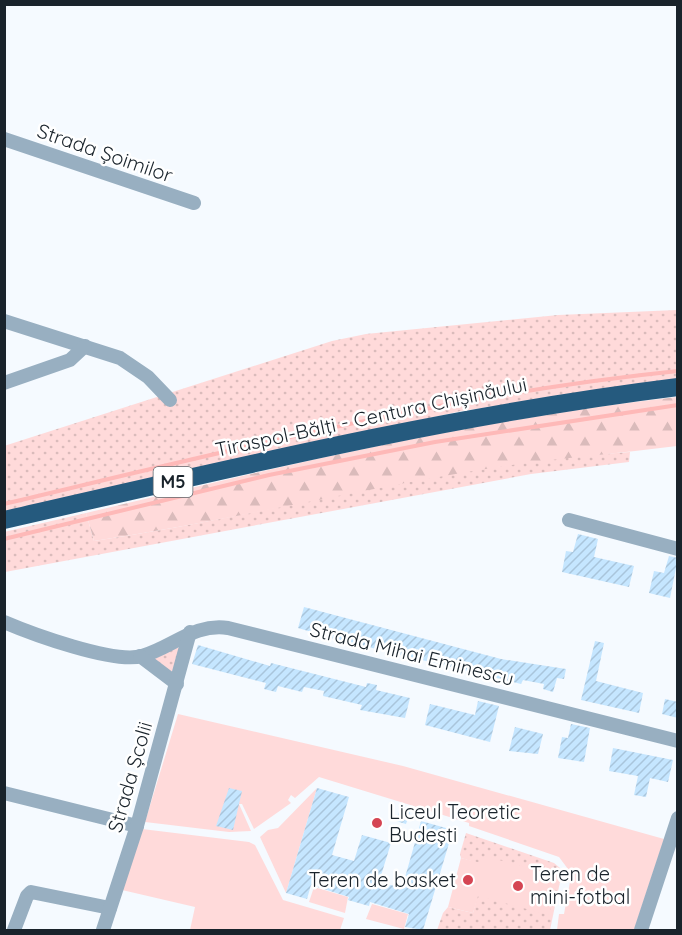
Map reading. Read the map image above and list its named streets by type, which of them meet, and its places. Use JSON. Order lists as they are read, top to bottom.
{
  "streets": {
    "highway": ["Tiraspol-Bălţi - Centura Chișinăului", "M5"],
    "street": ["Strada Șoimilor", "Strada Mihai Eminescu", "Strada Școlii"]
  },
  "crossings": [
    ["Strada Mihai Eminescu", "Strada Școlii"]
  ],
  "places": ["Liceul Teoretic Budești", "Teren de basket", "Teren de mini-fotbal"]
}
